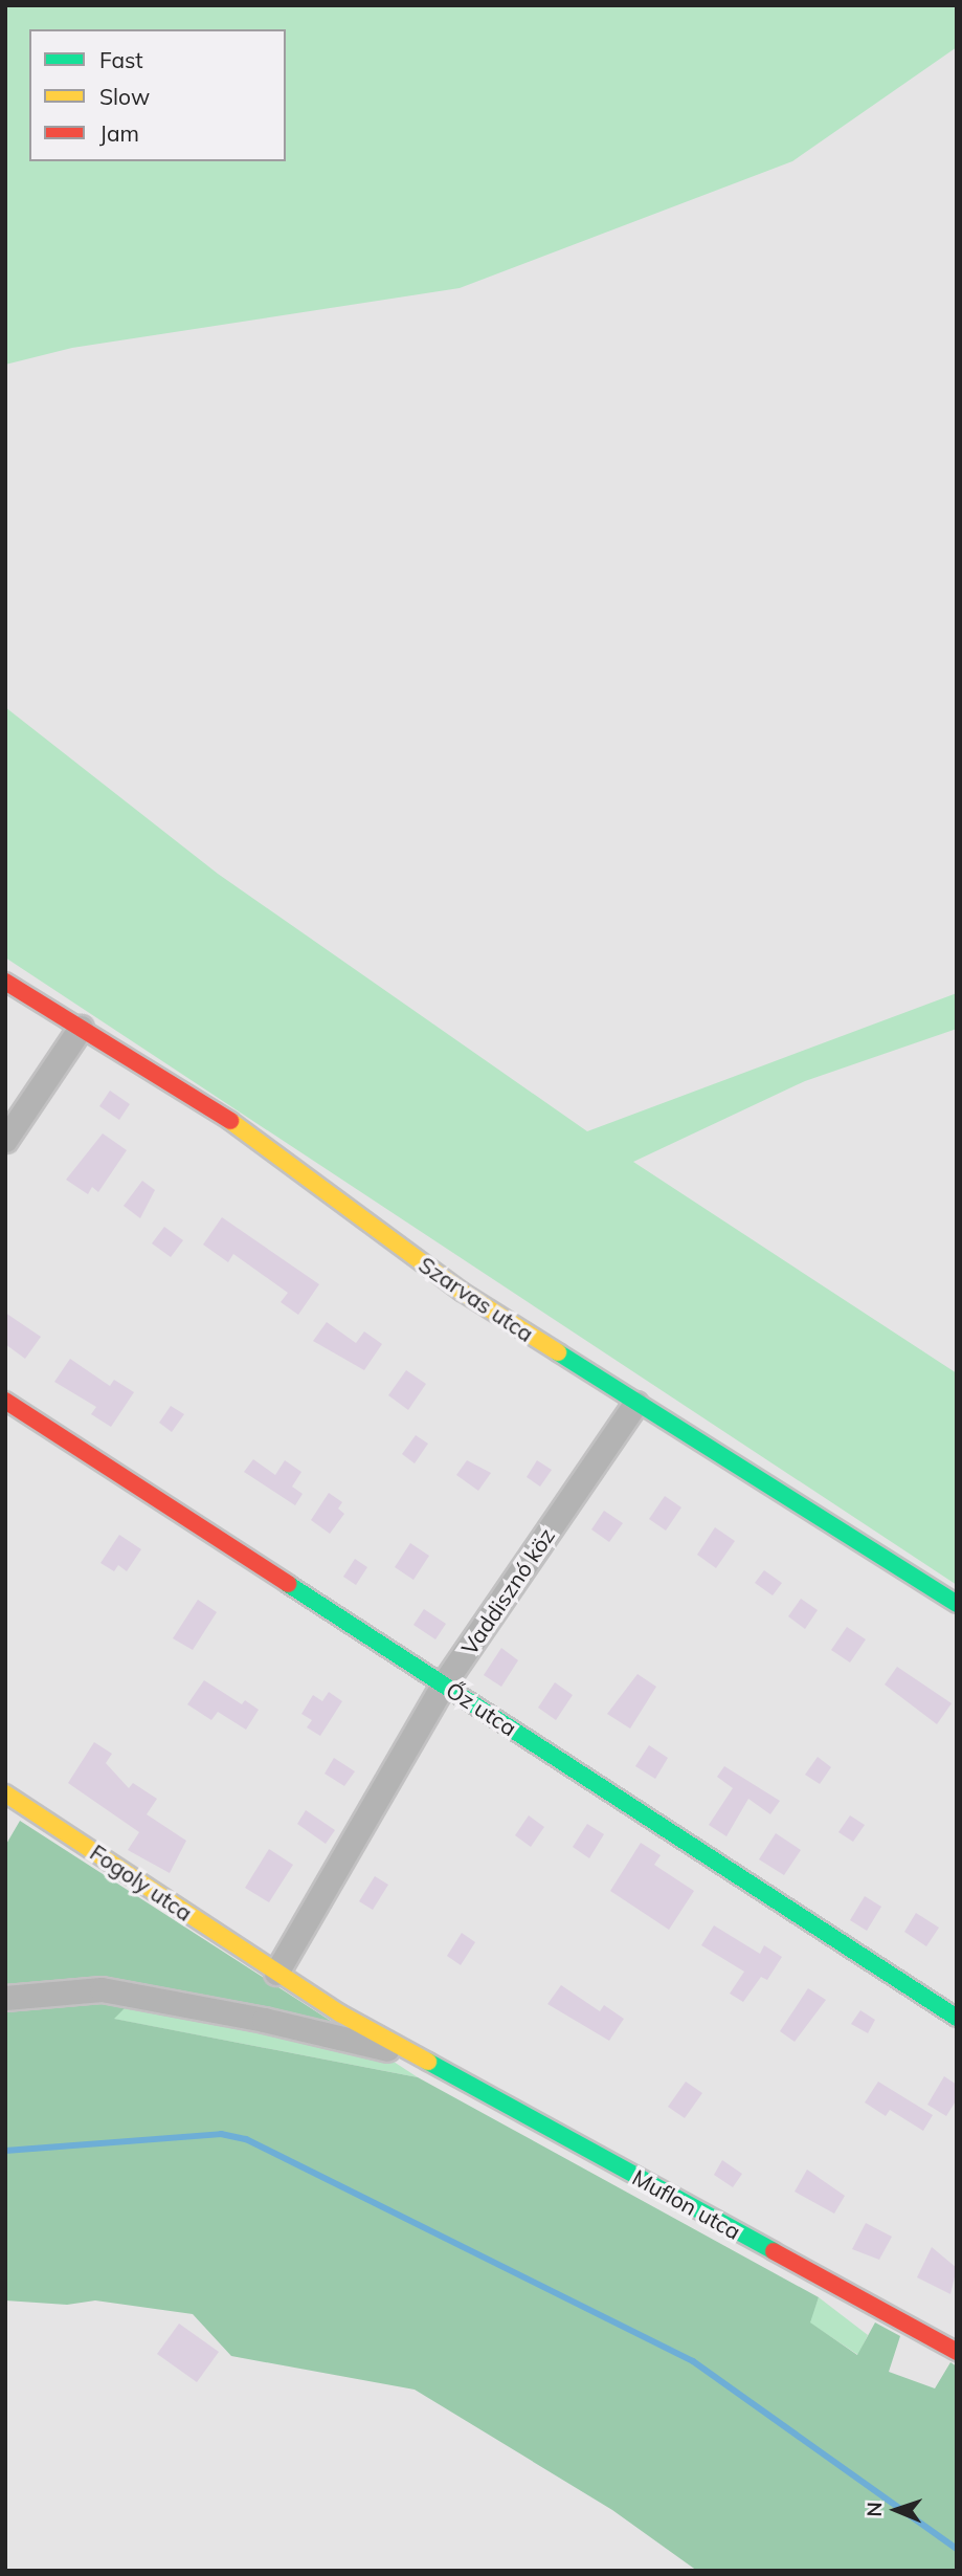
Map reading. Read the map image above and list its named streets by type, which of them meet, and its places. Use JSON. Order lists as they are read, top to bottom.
{
  "streets": {
    "street": [
      "Szarvas utca",
      "Vaddisznó köz",
      "Őz utca",
      "Fogoly utca",
      "Muflon utca"
    ]
  },
  "crossings": [
    ["Szarvas utca", "Vaddisznó köz"],
    ["Vaddisznó köz", "Őz utca"],
    ["Vaddisznó köz", "Fogoly utca"],
    ["Vaddisznó köz", "Muflon utca"],
    ["Fogoly utca", "Muflon utca"]
  ],
  "legend": ["Fast", "Slow", "Jam"],
  "north": "left"
}
